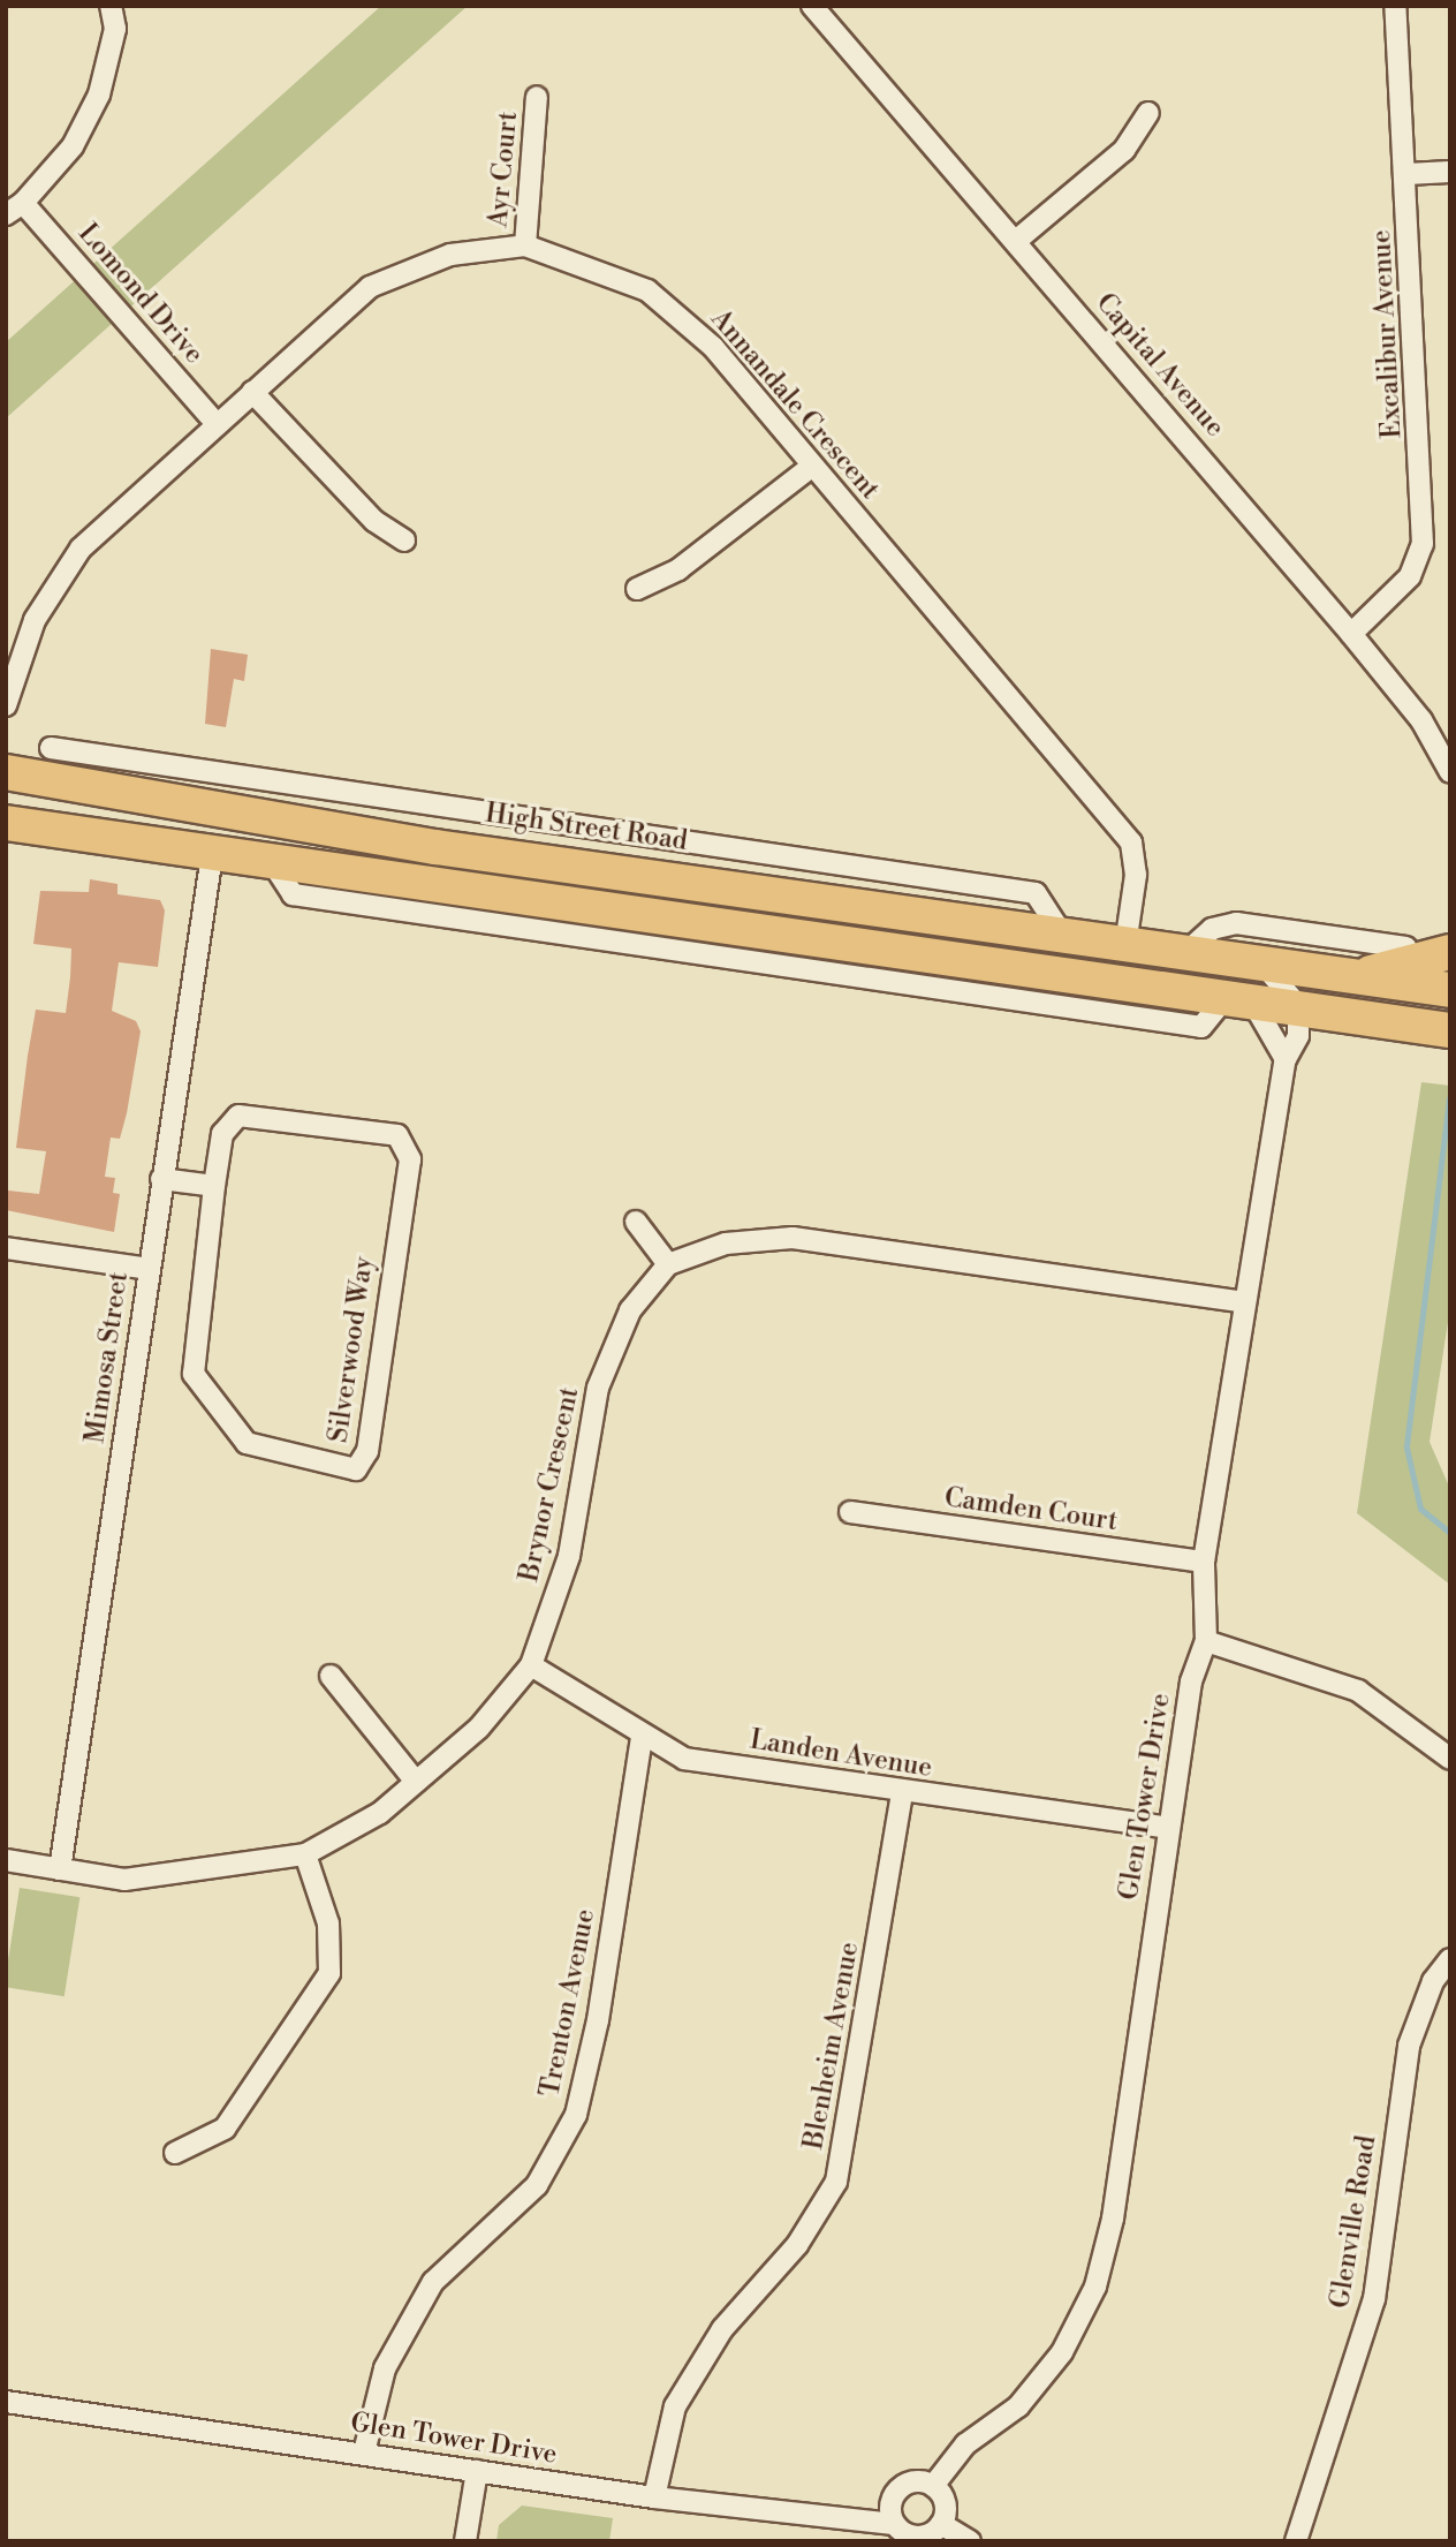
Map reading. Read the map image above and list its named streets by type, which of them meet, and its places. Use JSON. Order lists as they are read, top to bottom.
{
  "streets": {
    "main road": ["High Street Road"],
    "street": [
      "Ayr Court",
      "Lomond Drive",
      "Excalibur Avenue",
      "Capital Avenue",
      "Annandale Crescent",
      "Silverwood Way",
      "Mimosa Street",
      "Brynor Crescent",
      "Camden Court",
      "Landen Avenue",
      "Glen Tower Drive",
      "Trenton Avenue",
      "Blenheim Avenue",
      "Glenville Road"
    ]
  },
  "crossings": [
    ["Ayr Court", "Annandale Crescent"],
    ["Lomond Drive", "Annandale Crescent"],
    ["Excalibur Avenue", "Capital Avenue"],
    ["Annandale Crescent", "High Street Road"],
    ["Mimosa Street", "Brynor Crescent"],
    ["Brynor Crescent", "Landen Avenue"],
    ["Camden Court", "Glen Tower Drive"],
    ["Landen Avenue", "Glen Tower Drive"],
    ["Landen Avenue", "Trenton Avenue"],
    ["Landen Avenue", "Blenheim Avenue"],
    ["Glen Tower Drive", "Trenton Avenue"],
    ["Glen Tower Drive", "Blenheim Avenue"]
  ]
}
